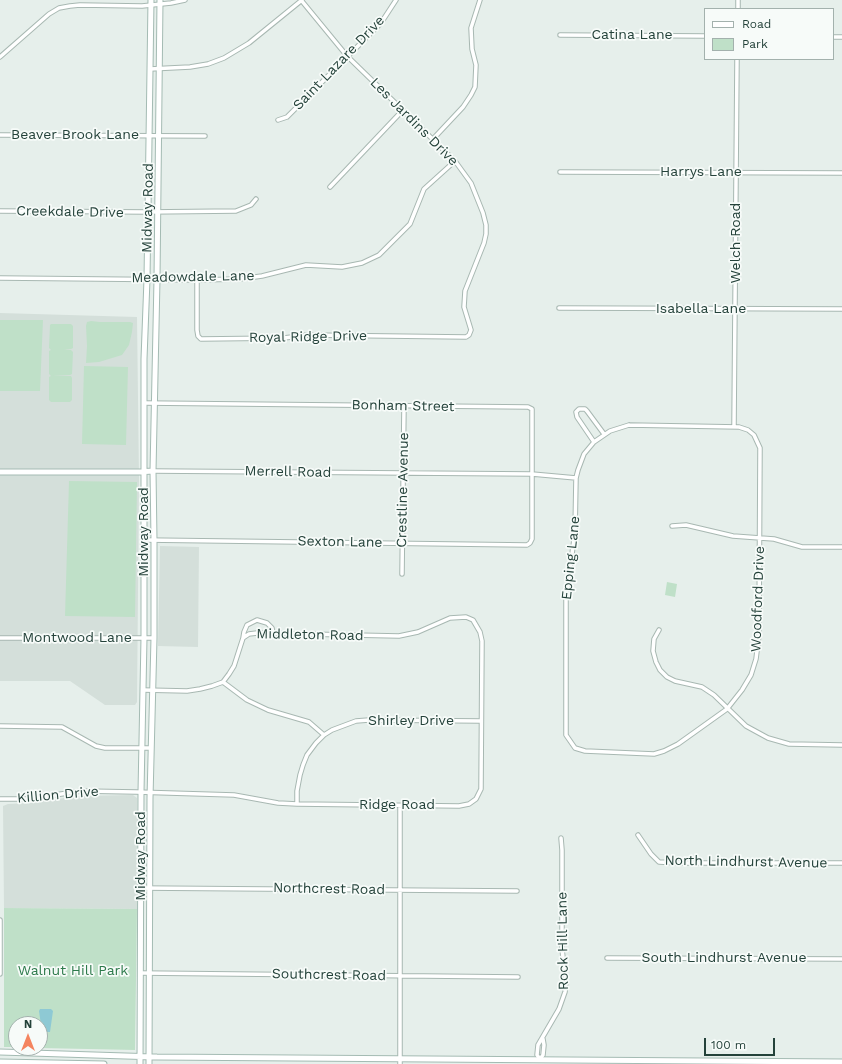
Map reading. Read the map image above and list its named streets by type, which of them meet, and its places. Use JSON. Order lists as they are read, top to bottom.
{
  "streets": {
    "main road": ["Midway Road", "Merrell Road"],
    "street": [
      "Catina Lane",
      "Saint Lazare Drive",
      "Les Jardins Drive",
      "Beaver Brook Lane",
      "Harrys Lane",
      "Creekdale Drive",
      "Welch Road",
      "Meadowdale Lane",
      "Isabella Lane",
      "Royal Ridge Drive",
      "Bonham Street",
      "Crestline Avenue",
      "Sexton Lane",
      "Epping Lane",
      "Woodford Drive",
      "Middleton Road",
      "Montwood Lane",
      "Shirley Drive",
      "Killion Drive",
      "Ridge Road",
      "North Lindhurst Avenue",
      "Northcrest Road",
      "Rock Hill Lane",
      "South Lindhurst Avenue",
      "Southcrest Road"
    ]
  },
  "crossings": [
    ["Saint Lazare Drive", "Les Jardins Drive"],
    ["Les Jardins Drive", "Meadowdale Lane"],
    ["Les Jardins Drive", "Royal Ridge Drive"],
    ["Beaver Brook Lane", "Midway Road"],
    ["Harrys Lane", "Welch Road"],
    ["Midway Road", "Creekdale Drive"],
    ["Midway Road", "Meadowdale Lane"],
    ["Midway Road", "Bonham Street"],
    ["Midway Road", "Merrell Road"],
    ["Midway Road", "Sexton Lane"],
    ["Midway Road", "Montwood Lane"],
    ["Midway Road", "Killion Drive"],
    ["Midway Road", "Ridge Road"],
    ["Midway Road", "Northcrest Road"],
    ["Midway Road", "Southcrest Road"],
    ["Welch Road", "Isabella Lane"],
    ["Welch Road", "Epping Lane"],
    ["Welch Road", "Woodford Drive"],
    ["Meadowdale Lane", "Royal Ridge Drive"],
    ["Bonham Street", "Merrell Road"],
    ["Bonham Street", "Crestline Avenue"],
    ["Bonham Street", "Sexton Lane"],
    ["Merrell Road", "Crestline Avenue"],
    ["Merrell Road", "Epping Lane"],
    ["Crestline Avenue", "Sexton Lane"],
    ["Epping Lane", "Woodford Drive"],
    ["Middleton Road", "Ridge Road"],
    ["Shirley Drive", "Ridge Road"],
    ["Killion Drive", "Ridge Road"]
  ],
  "parks": ["Walnut Hill Park"],
  "legend": ["Road", "Park"],
  "scale_bar": "100 m",
  "north": "top"
}
